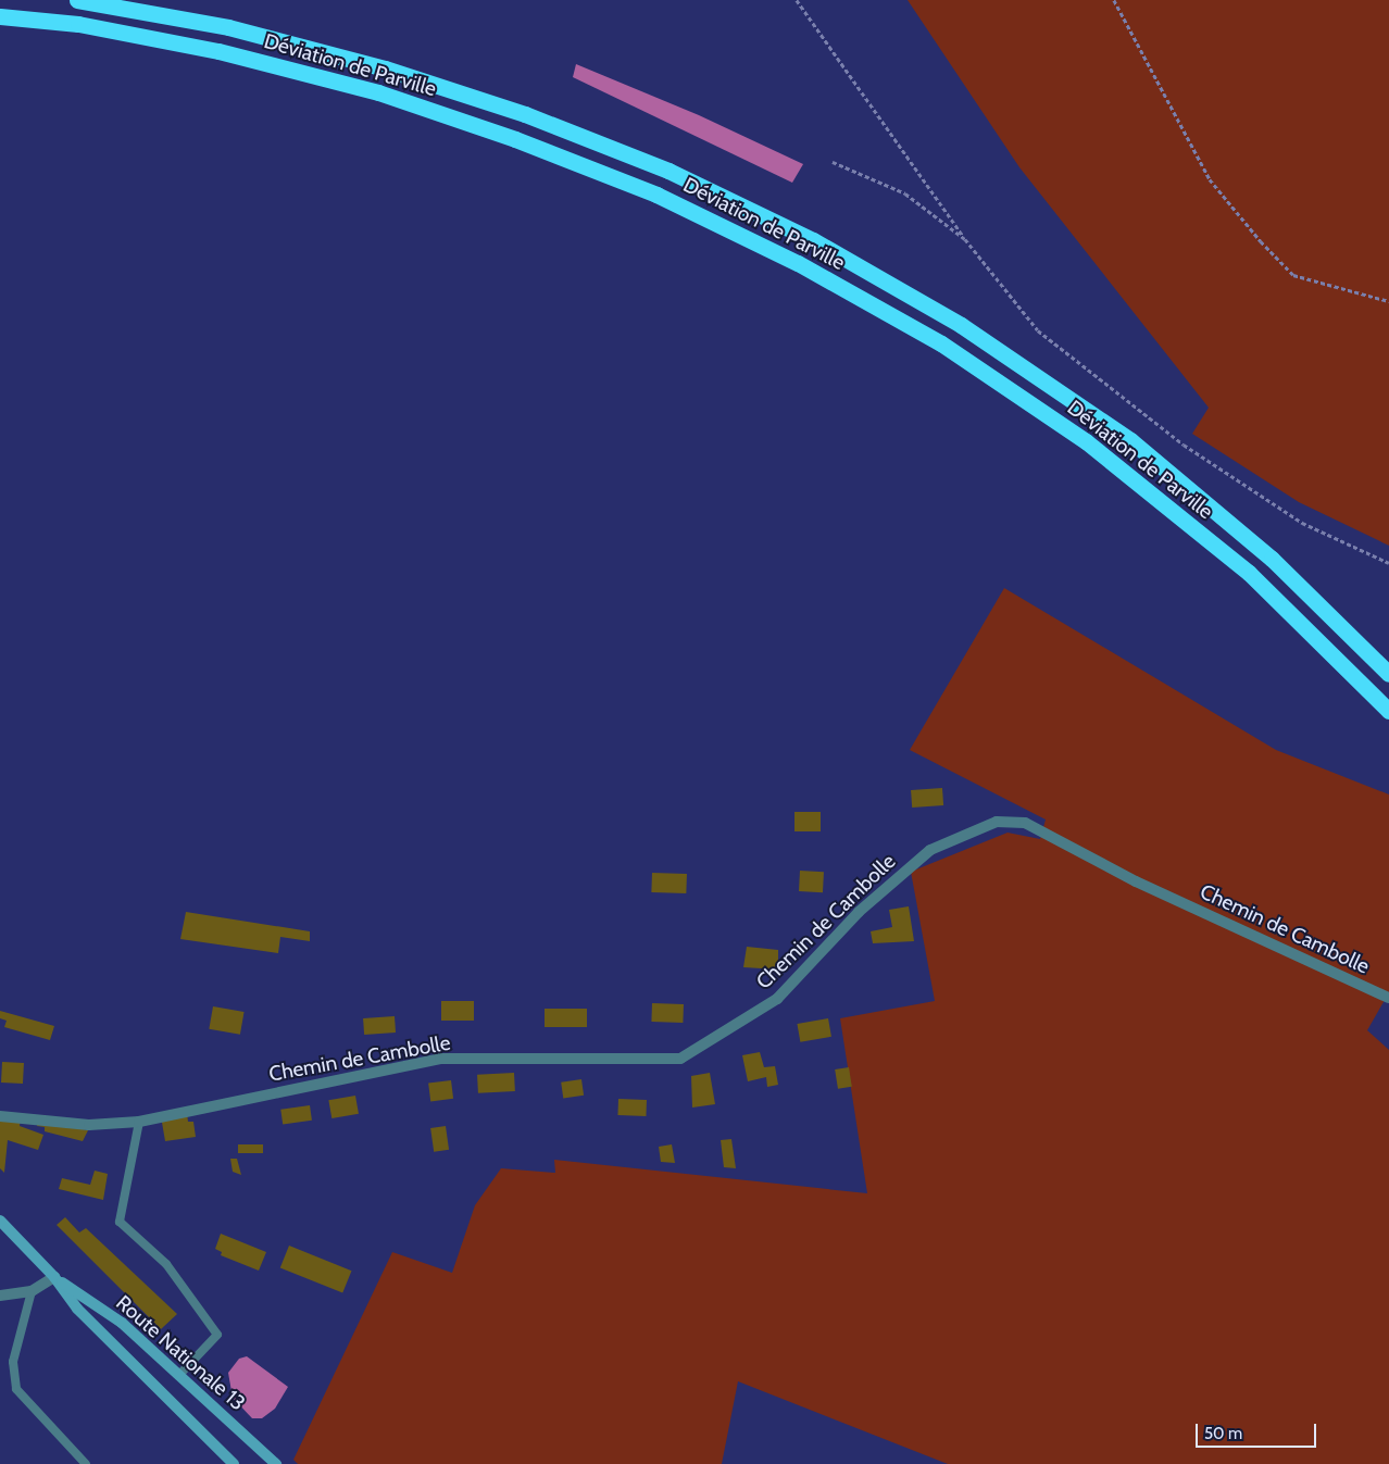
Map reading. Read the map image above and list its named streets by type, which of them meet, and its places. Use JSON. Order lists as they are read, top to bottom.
{
  "streets": {
    "highway": ["Déviation de Parville"],
    "main road": ["Route Nationale 13"],
    "street": ["Chemin de Cambolle"]
  },
  "scale_bar": "50 m"
}
